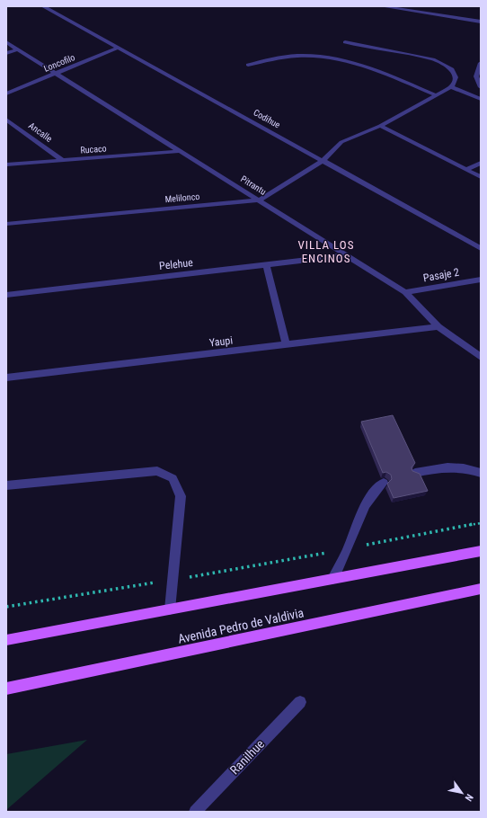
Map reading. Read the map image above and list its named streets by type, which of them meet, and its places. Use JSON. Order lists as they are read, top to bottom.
{
  "streets": {
    "main road": ["Avenida Pedro de Valdivia"],
    "street": [
      "Loncofilo",
      "Codihue",
      "Ancalle",
      "Rucaco",
      "Pitrantu",
      "Melilonco",
      "Pelehue",
      "Pasaje 2",
      "Yaupi",
      "Ranilhue"
    ]
  },
  "crossings": [
    ["Loncofilo", "Codihue"],
    ["Loncofilo", "Pitrantu"],
    ["Codihue", "Melilonco"],
    ["Ancalle", "Rucaco"],
    ["Rucaco", "Pitrantu"],
    ["Pitrantu", "Melilonco"],
    ["Pitrantu", "Pelehue"],
    ["Pitrantu", "Pasaje 2"],
    ["Pitrantu", "Yaupi"]
  ],
  "districts": ["VILLA LOS ENCINOS"],
  "north": "bottom right"
}
